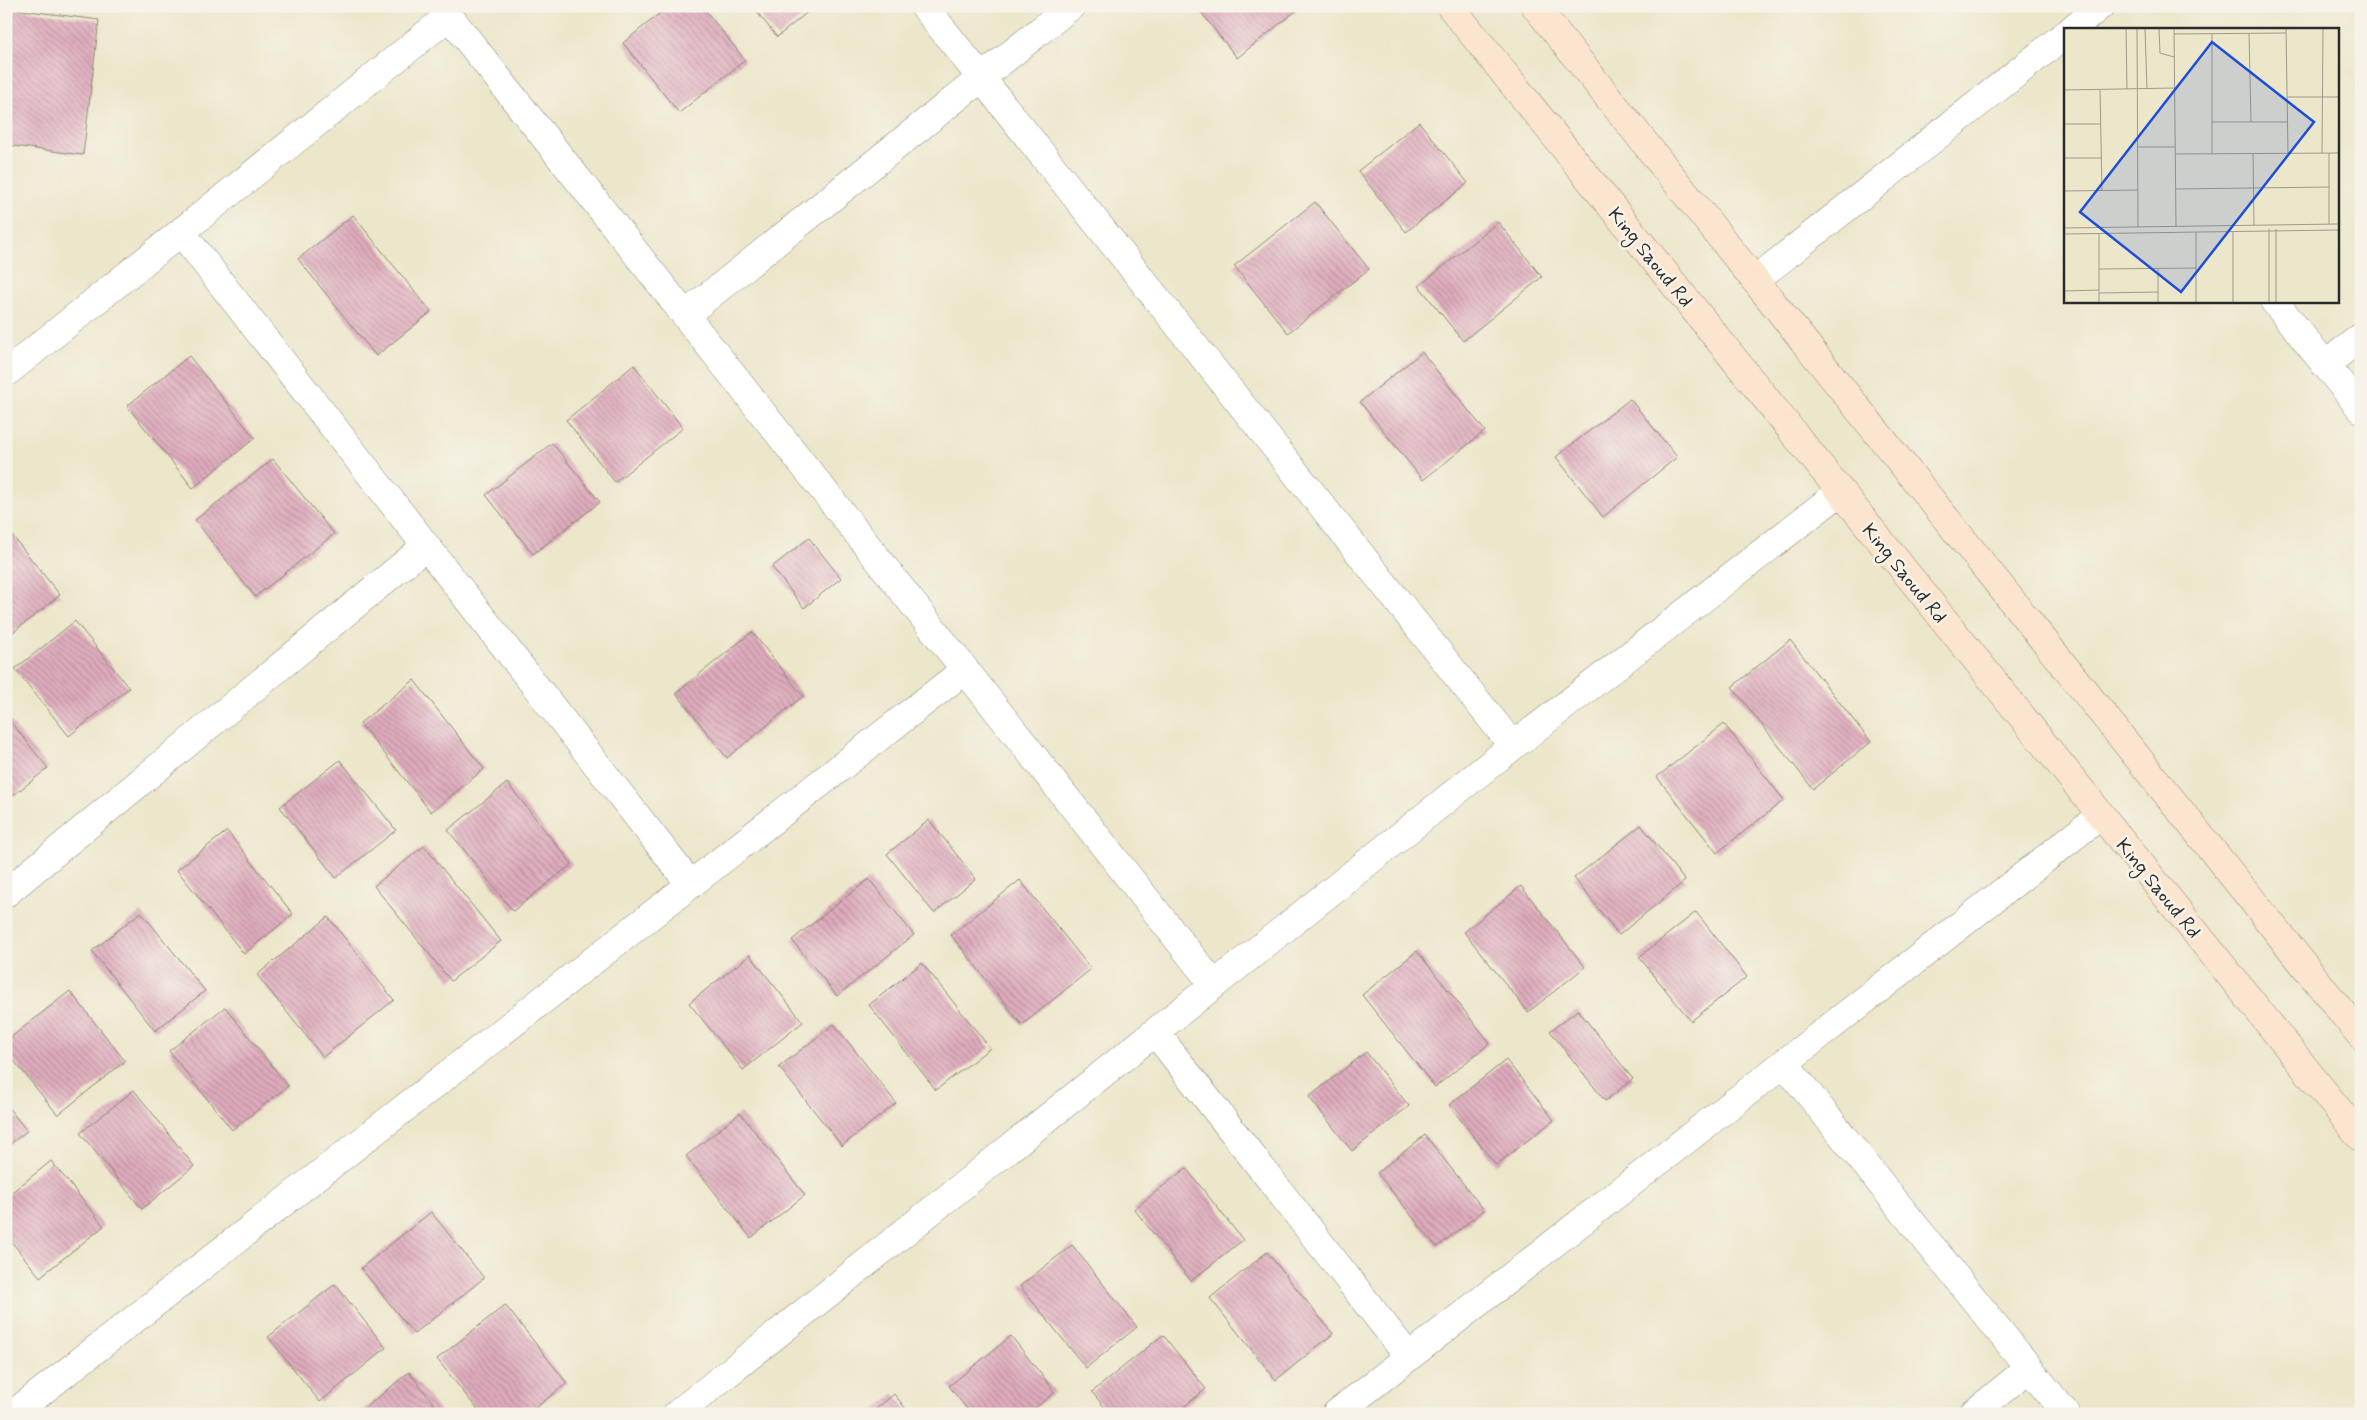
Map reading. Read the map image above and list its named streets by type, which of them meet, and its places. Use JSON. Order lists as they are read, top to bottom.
{
  "streets": {
    "main road": ["King Saoud Rd"]
  }
}
